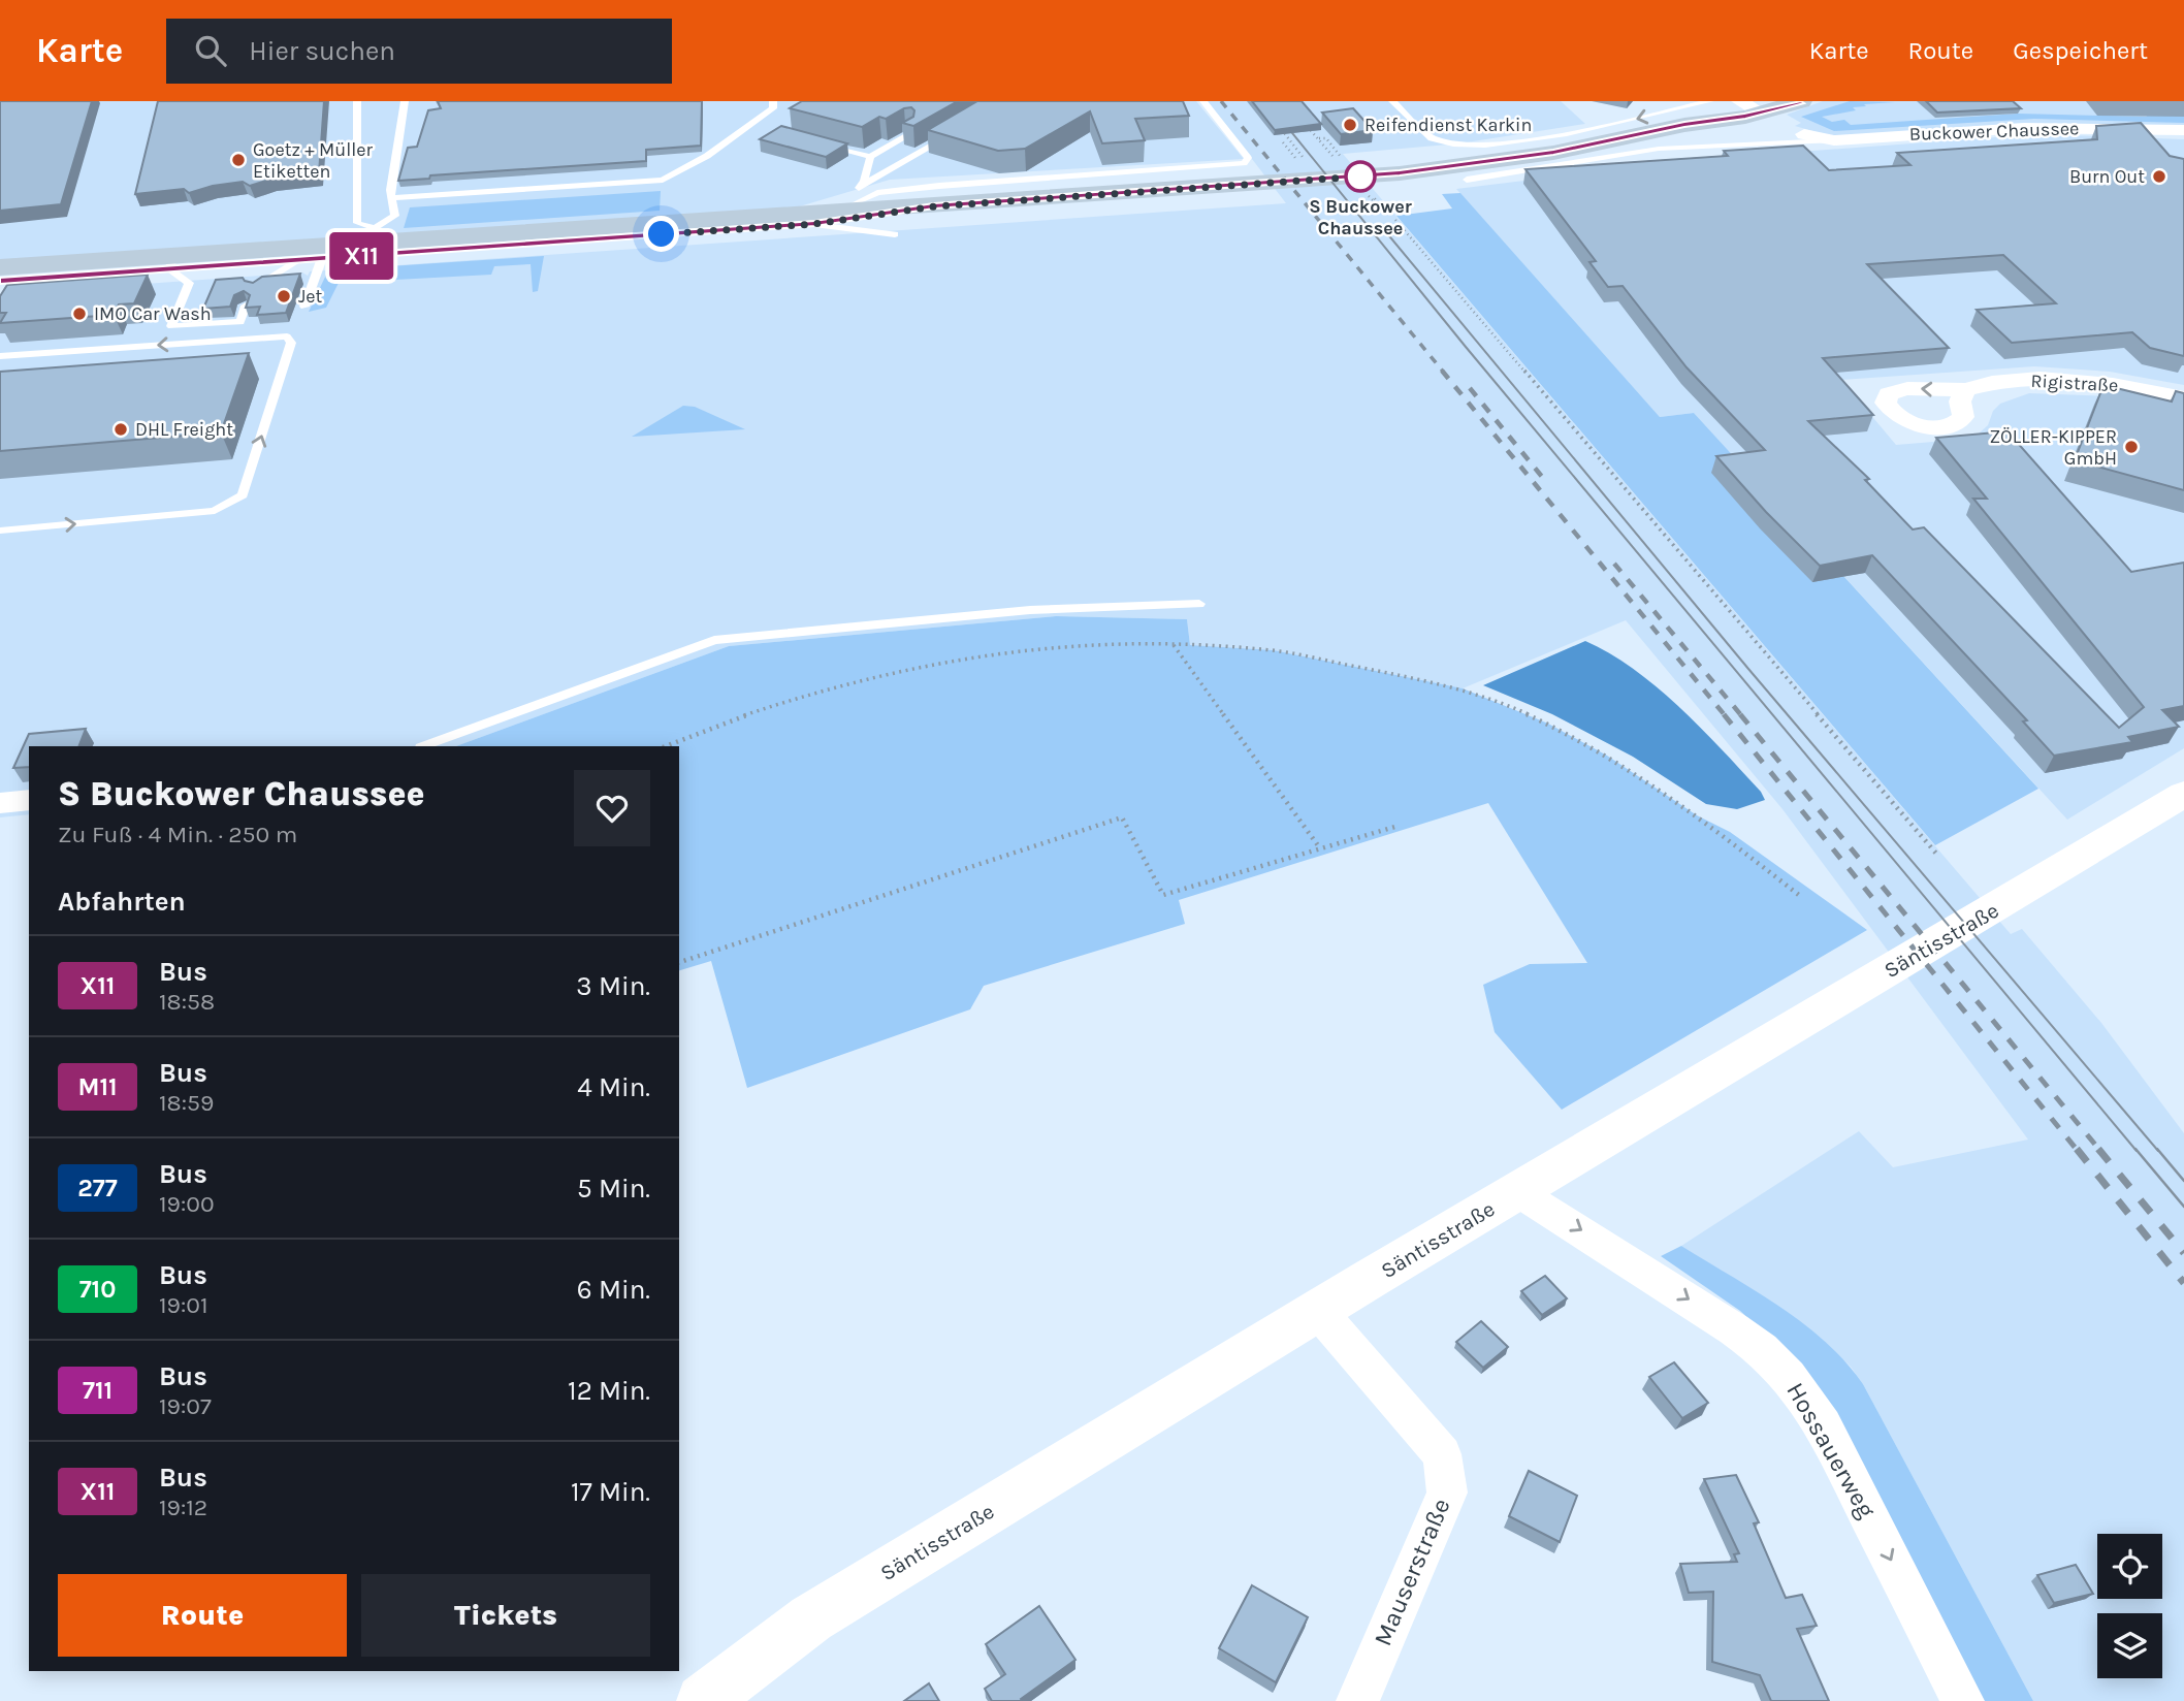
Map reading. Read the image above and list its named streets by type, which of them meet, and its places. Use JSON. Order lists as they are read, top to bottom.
{
  "streets": {
    "street": [
      "Buckower Chaussee",
      "Rigistraße",
      "Säntisstraße",
      "Hossauerweg",
      "Mauserstraße"
    ]
  },
  "crossings": [
    ["Säntisstraße", "Hossauerweg"],
    ["Säntisstraße", "Mauserstraße"]
  ],
  "one_way": ["Hossauerweg"],
  "places": [
    "Reifendienst Karkin",
    "Goetz + Müller Etiketten",
    "S Buckower Chaussee",
    "Burn Out",
    "Jet",
    "IMO Car Wash",
    "DHL Freight",
    "ZÖLLER-KIPPER GmbH"
  ],
  "lines": ["bus line X11"],
  "page": {
    "header": "Karte",
    "search": "Hier suchen",
    "nav": ["Karte", "Route", "Gespeichert"],
    "on_map": "X11",
    "heading": [
      ["S Buckower Chaussee", "Zu Fuß · 4 Min. · 250 m"],
      "Abfahrten"
    ],
    "list": [
      {
        "mark": "X11",
        "name": "Bus",
        "note": "18:58",
        "value": "3 Min."
      },
      {
        "mark": "M11",
        "name": "Bus",
        "note": "18:59",
        "value": "4 Min."
      },
      {
        "mark": "277",
        "name": "Bus",
        "note": "19:00",
        "value": "5 Min."
      },
      {
        "mark": "710",
        "name": "Bus",
        "note": "19:01",
        "value": "6 Min."
      },
      {
        "mark": "711",
        "name": "Bus",
        "note": "19:07",
        "value": "12 Min."
      },
      {
        "mark": "X11",
        "name": "Bus",
        "note": "19:12",
        "value": "17 Min."
      }
    ],
    "buttons": ["Route", "Tickets"]
  }
}
